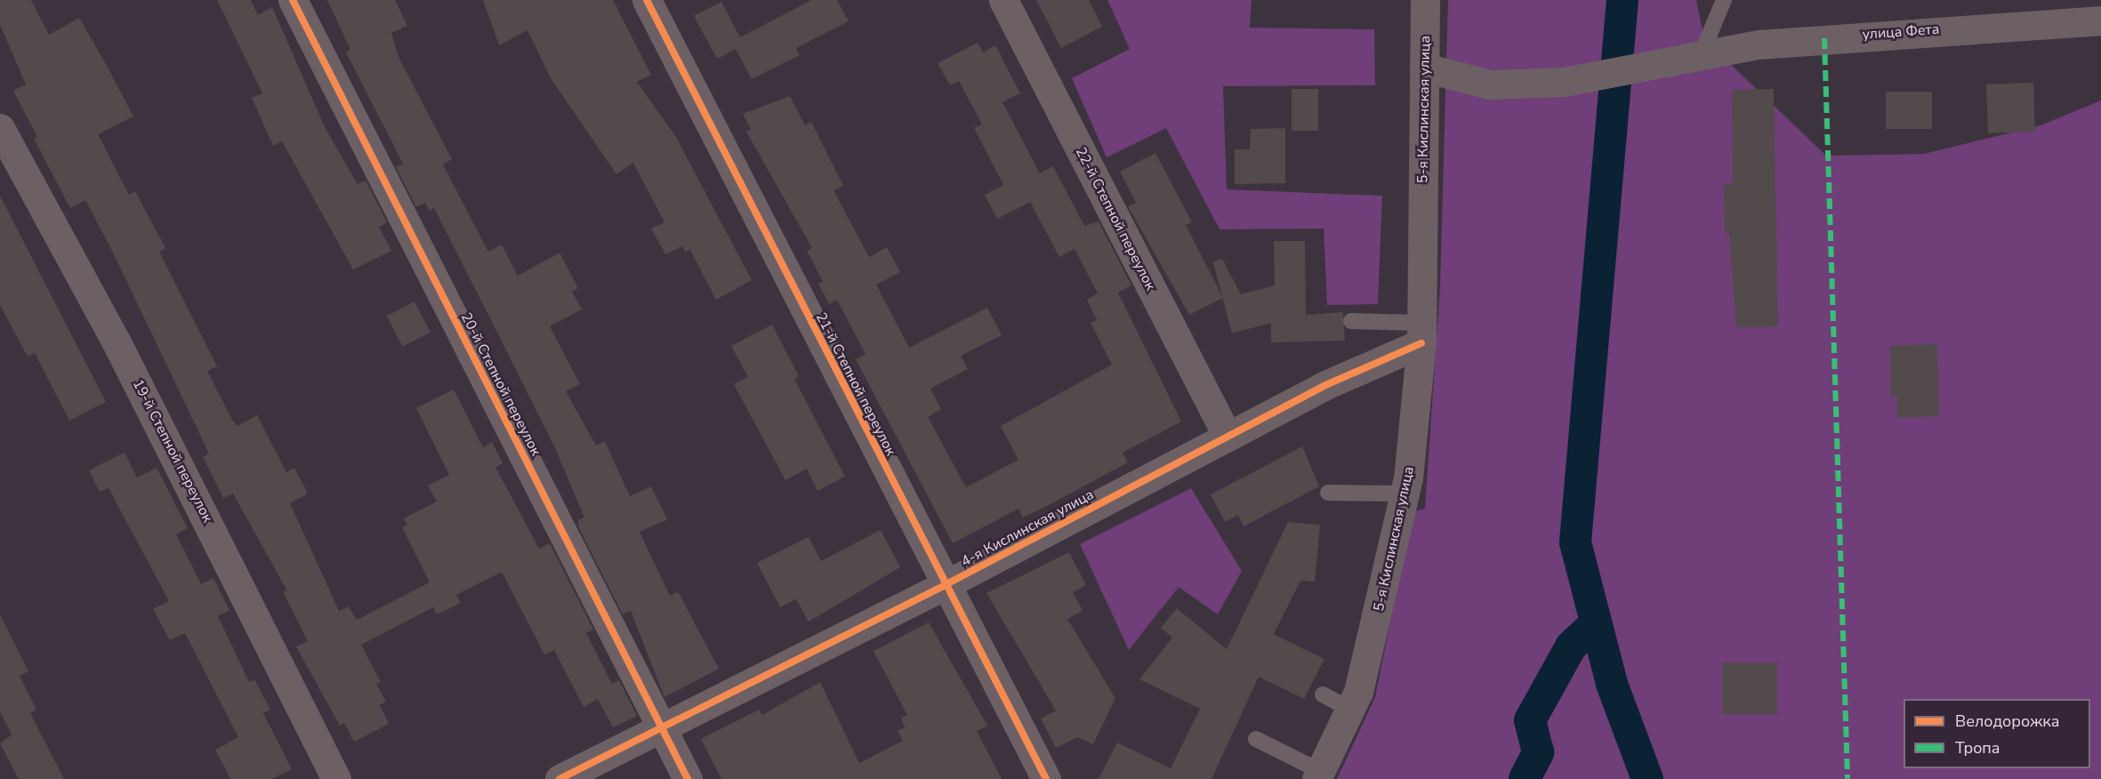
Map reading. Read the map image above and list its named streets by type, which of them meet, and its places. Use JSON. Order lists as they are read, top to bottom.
{
  "streets": {
    "street": [
      "улица Фета",
      "5-я Кислинская улица",
      "22-й Степной переулок",
      "20-й Степной переулок",
      "21-й Степной переулок",
      "19-й Степной переулок",
      "4-я Кислинская улица"
    ]
  },
  "crossings": [
    ["улица Фета", "5-я Кислинская улица"],
    ["5-я Кислинская улица", "4-я Кислинская улица"],
    ["22-й Степной переулок", "4-я Кислинская улица"],
    ["20-й Степной переулок", "4-я Кислинская улица"],
    ["21-й Степной переулок", "4-я Кислинская улица"]
  ],
  "legend": ["Велодорожка", "Тропа"]
}
